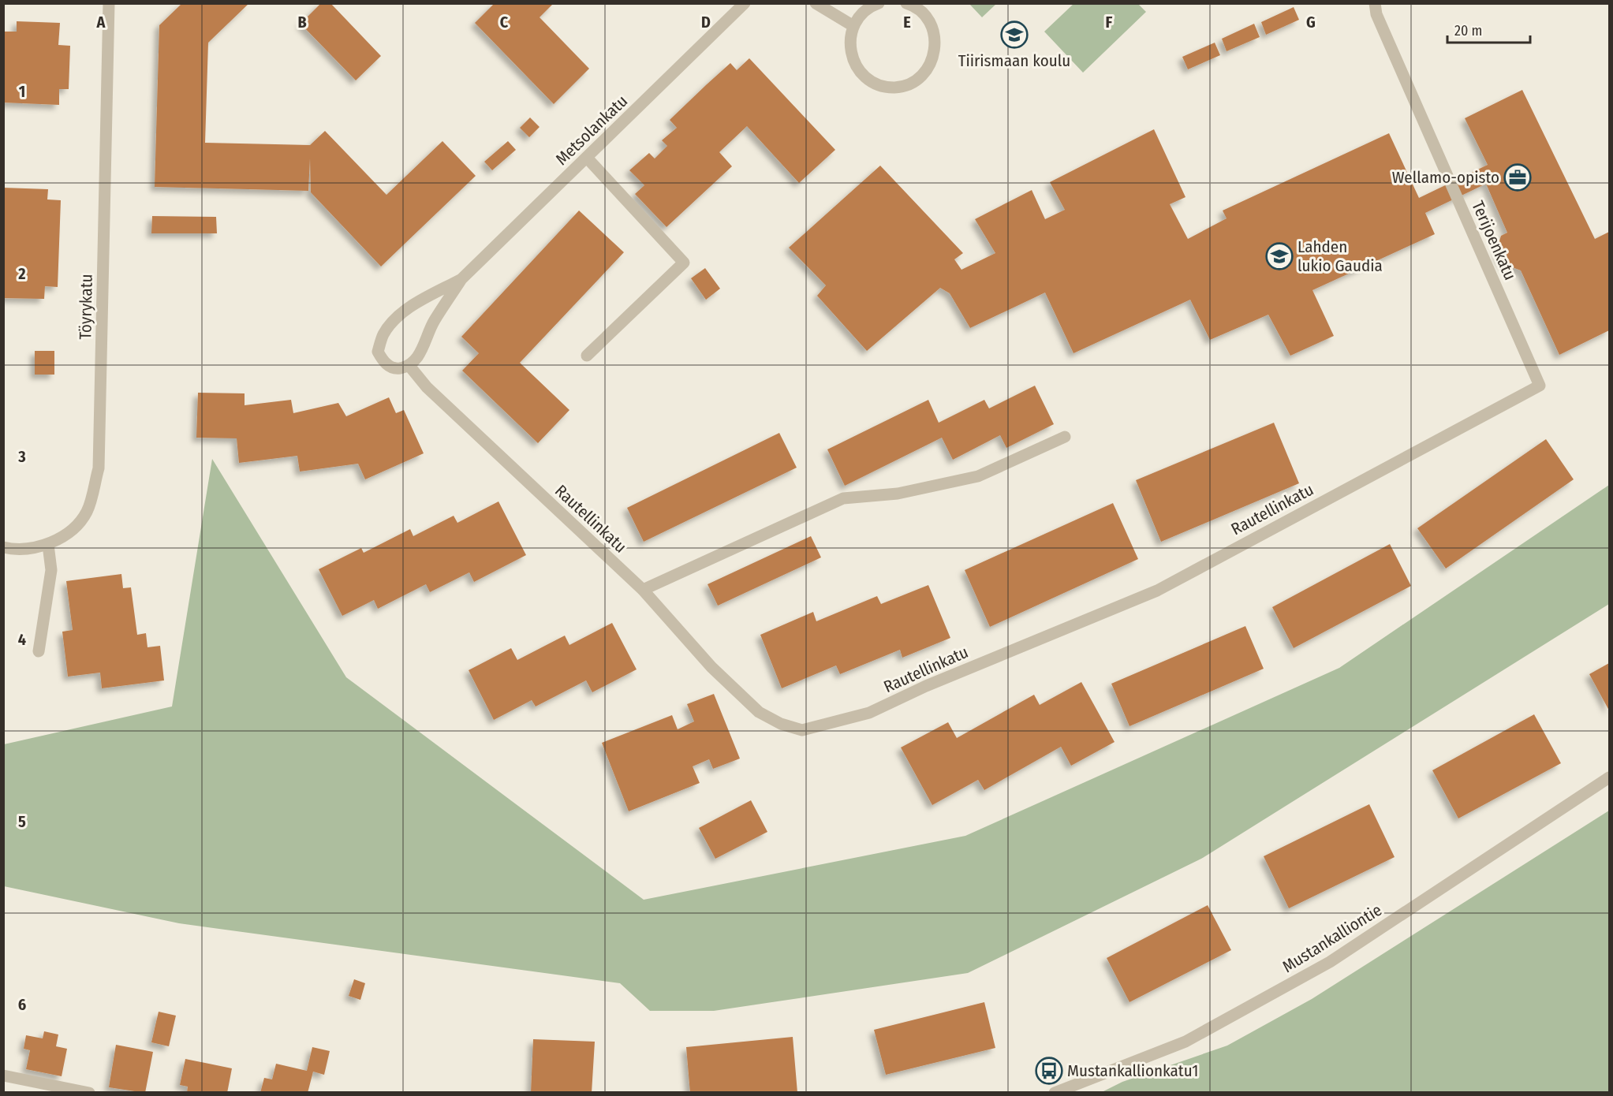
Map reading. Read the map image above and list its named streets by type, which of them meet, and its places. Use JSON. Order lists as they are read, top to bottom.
{
  "streets": {
    "street": [
      "Metsolankatu",
      "Terijoenkatu",
      "Töyrykatu",
      "Rautellinkatu",
      "Mustankalliontie"
    ]
  },
  "crossings": [
    ["Metsolankatu", "Rautellinkatu"],
    ["Terijoenkatu", "Rautellinkatu"]
  ],
  "places": {
    "school or university": ["Tiirismaan koulu", "Lahden lukio Gaudia"],
    "office": ["Wellamo-opisto"],
    "bus stop": ["Mustankallionkatu1"]
  },
  "scale_bar": "20 m",
  "grid": {
    "columns": [
      "A",
      "B",
      "C",
      "D",
      "E",
      "F",
      "G"
    ],
    "rows": [
      "1",
      "2",
      "3",
      "4",
      "5",
      "6"
    ]
  }
}
